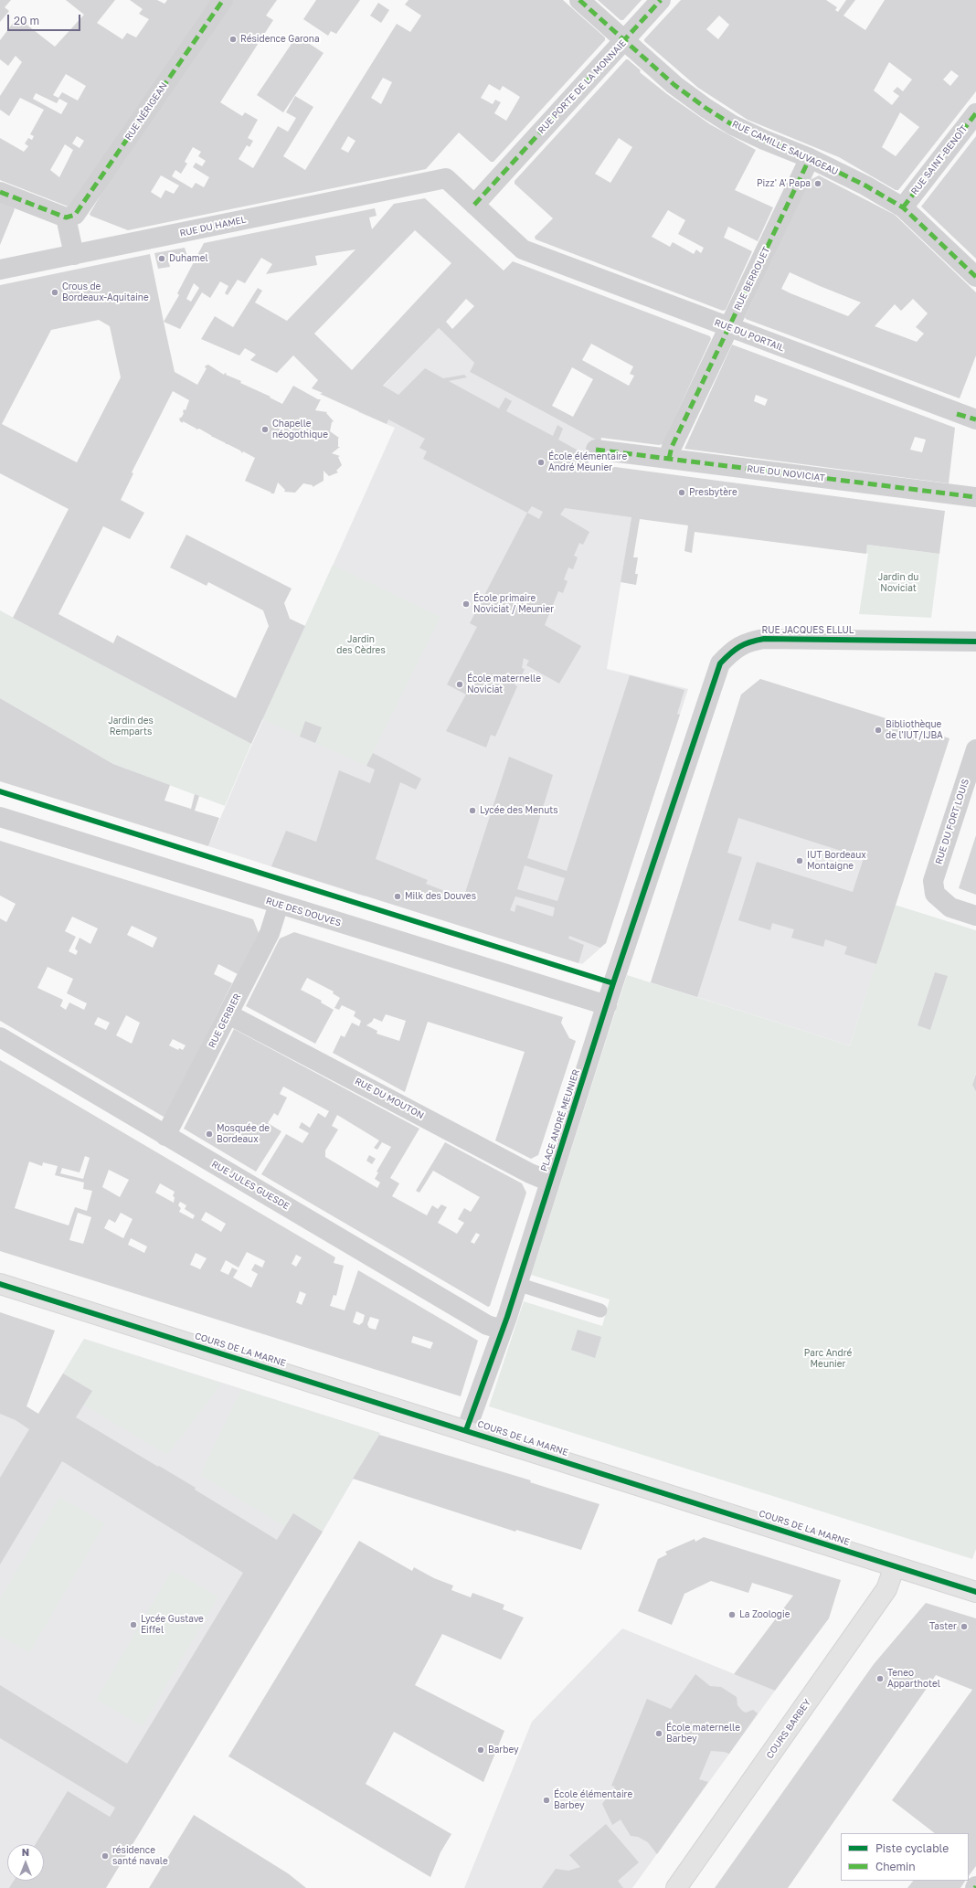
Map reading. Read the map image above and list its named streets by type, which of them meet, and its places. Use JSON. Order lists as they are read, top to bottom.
{
  "streets": {
    "main road": ["COURS DE LA MARNE", "COURS BARBEY"],
    "street": [
      "RUE PORTE DE LA MONNAIE",
      "RUE NÉRIGEAN",
      "RUE CAMILLE SAUVAGEAU",
      "RUE SAINT-BENOÎT",
      "RUE DU HAMEL",
      "RUE BERROUET",
      "RUE DU PORTAIL",
      "RUE DU NOVICIAT",
      "RUE JACQUES ELLUL",
      "RUE DU FORT LOUIS",
      "RUE DES DOUVES",
      "RUE GERBIER",
      "RUE DU MOUTON",
      "PLACE ANDRÉ MEUNIER",
      "RUE JULES GUESDE"
    ]
  },
  "crossings": [
    ["RUE PORTE DE LA MONNAIE", "RUE CAMILLE SAUVAGEAU"],
    ["RUE PORTE DE LA MONNAIE", "RUE DU HAMEL"],
    ["RUE PORTE DE LA MONNAIE", "RUE DU PORTAIL"],
    ["RUE CAMILLE SAUVAGEAU", "RUE SAINT-BENOÎT"],
    ["RUE CAMILLE SAUVAGEAU", "RUE BERROUET"],
    ["RUE DU HAMEL", "RUE DU PORTAIL"],
    ["RUE BERROUET", "RUE DU PORTAIL"],
    ["RUE BERROUET", "RUE DU NOVICIAT"],
    ["RUE JACQUES ELLUL", "PLACE ANDRÉ MEUNIER"],
    ["RUE DES DOUVES", "RUE GERBIER"],
    ["RUE DES DOUVES", "PLACE ANDRÉ MEUNIER"],
    ["RUE GERBIER", "RUE DU MOUTON"],
    ["RUE GERBIER", "RUE JULES GUESDE"],
    ["RUE DU MOUTON", "PLACE ANDRÉ MEUNIER"],
    ["PLACE ANDRÉ MEUNIER", "RUE JULES GUESDE"],
    ["PLACE ANDRÉ MEUNIER", "COURS DE LA MARNE"],
    ["COURS DE LA MARNE", "COURS BARBEY"]
  ],
  "parks": [
    "Jardin du Noviciat",
    "Jardin des Cèdres",
    "Jardin des Remparts",
    "Parc André Meunier"
  ],
  "places": [
    "Résidence Garona",
    "Pizz' A' Papa",
    "Duhamel",
    "Crous de Bordeaux-Aquitaine",
    "Chapelle néogothique",
    "École élémentaire André Meunier",
    "Presbytère",
    "École primaire Noviciat / Meunier",
    "École maternelle Noviciat",
    "Bibliothèque de l'IUT/IJBA",
    "Lycée des Menuts",
    "IUT Bordeaux Montaigne",
    "Milk des Douves",
    "Mosquée de Bordeaux",
    "La Zoologie",
    "Lycée Gustave Eiffel",
    "Taster",
    "Teneo Apparthotel",
    "École maternelle Barbey",
    "Barbey",
    "École élémentaire Barbey",
    "résidence santé navale"
  ],
  "legend": ["Piste cyclable", "Chemin"],
  "scale_bar": "20 m",
  "north": "top"
}
